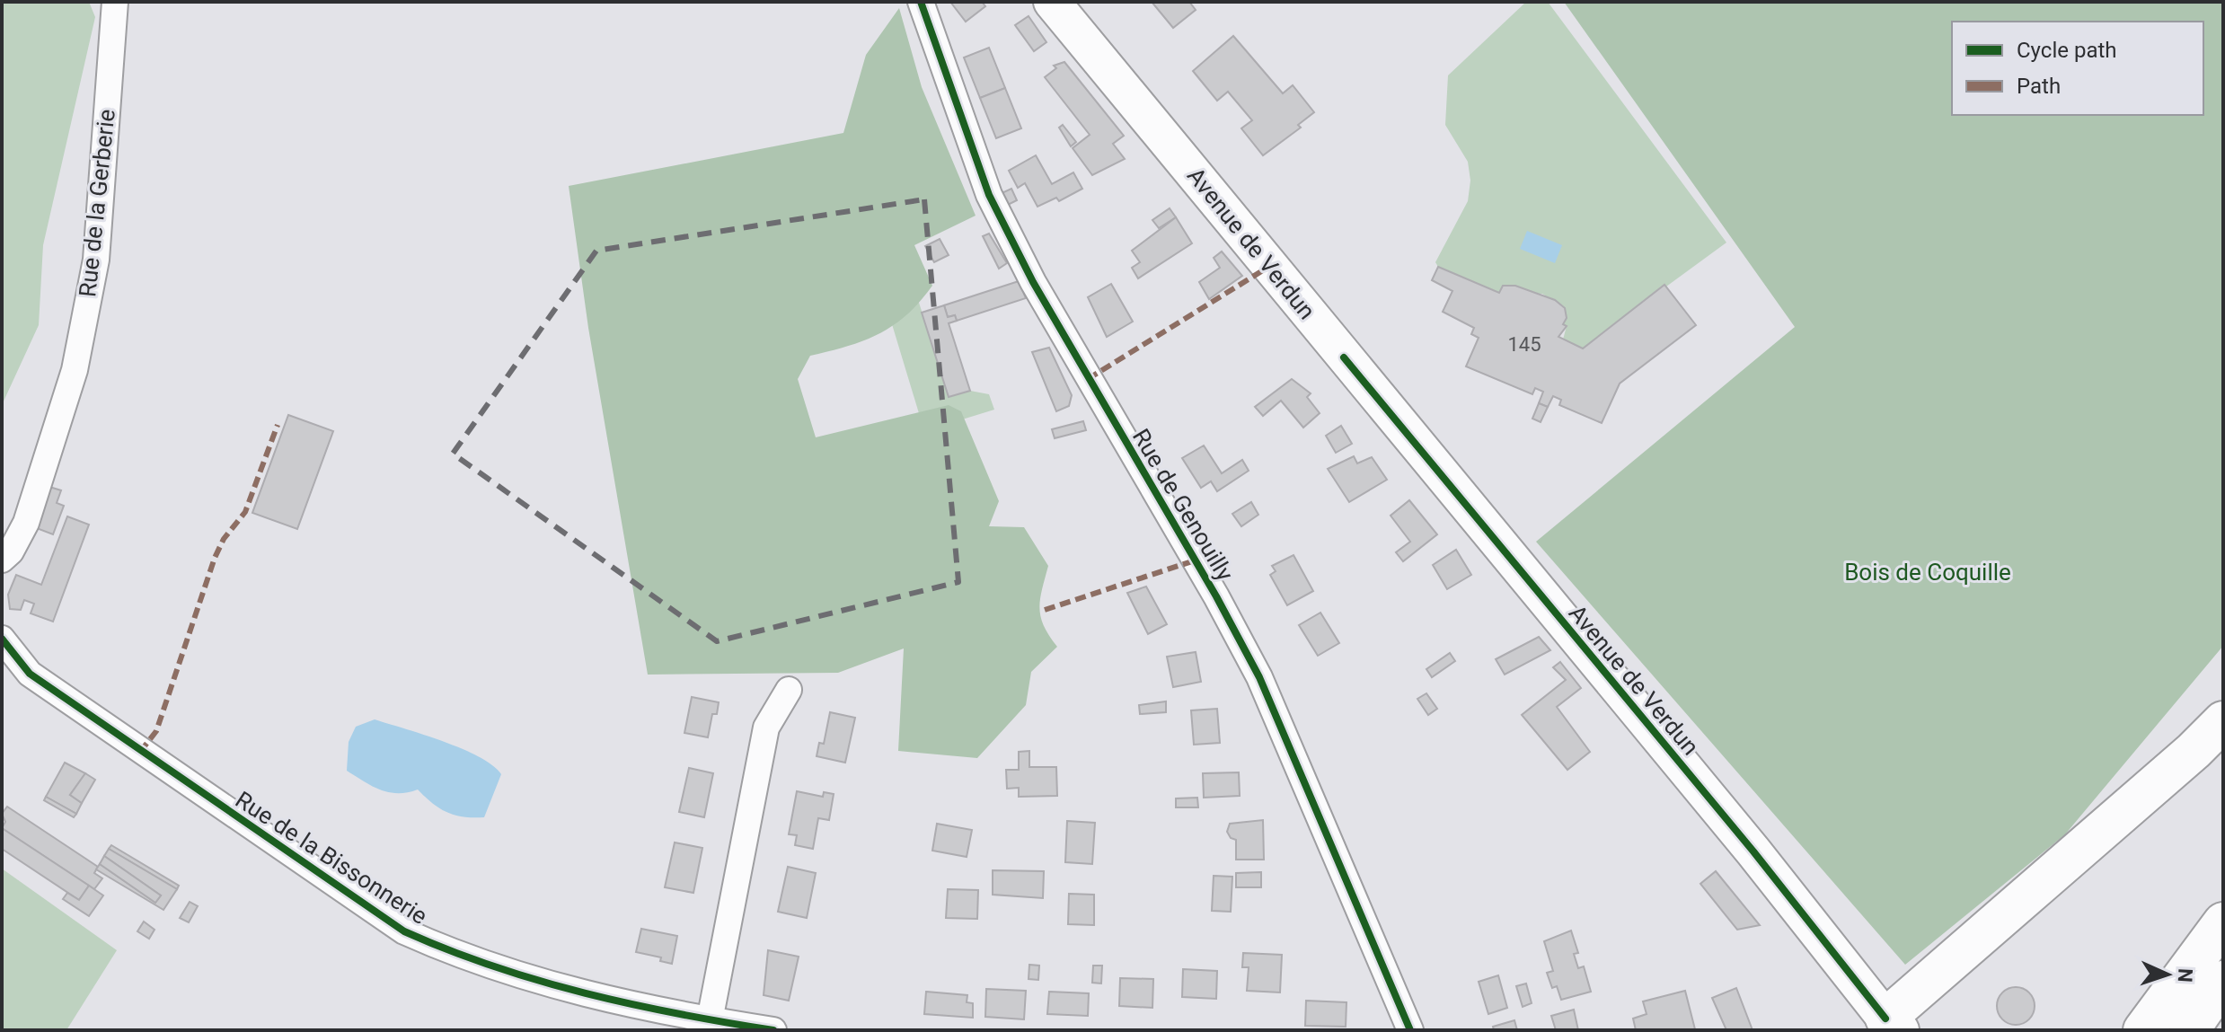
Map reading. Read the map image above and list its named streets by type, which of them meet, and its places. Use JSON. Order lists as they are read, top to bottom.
{
  "streets": {
    "main road": ["Avenue de Verdun"],
    "street": ["Rue de la Gerberie", "Rue de Genouilly", "Rue de la Bissonnerie"]
  },
  "parks": ["Bois de Coquille"],
  "house_numbers": ["145"],
  "legend": ["Cycle path", "Path"],
  "north": "right"
}
